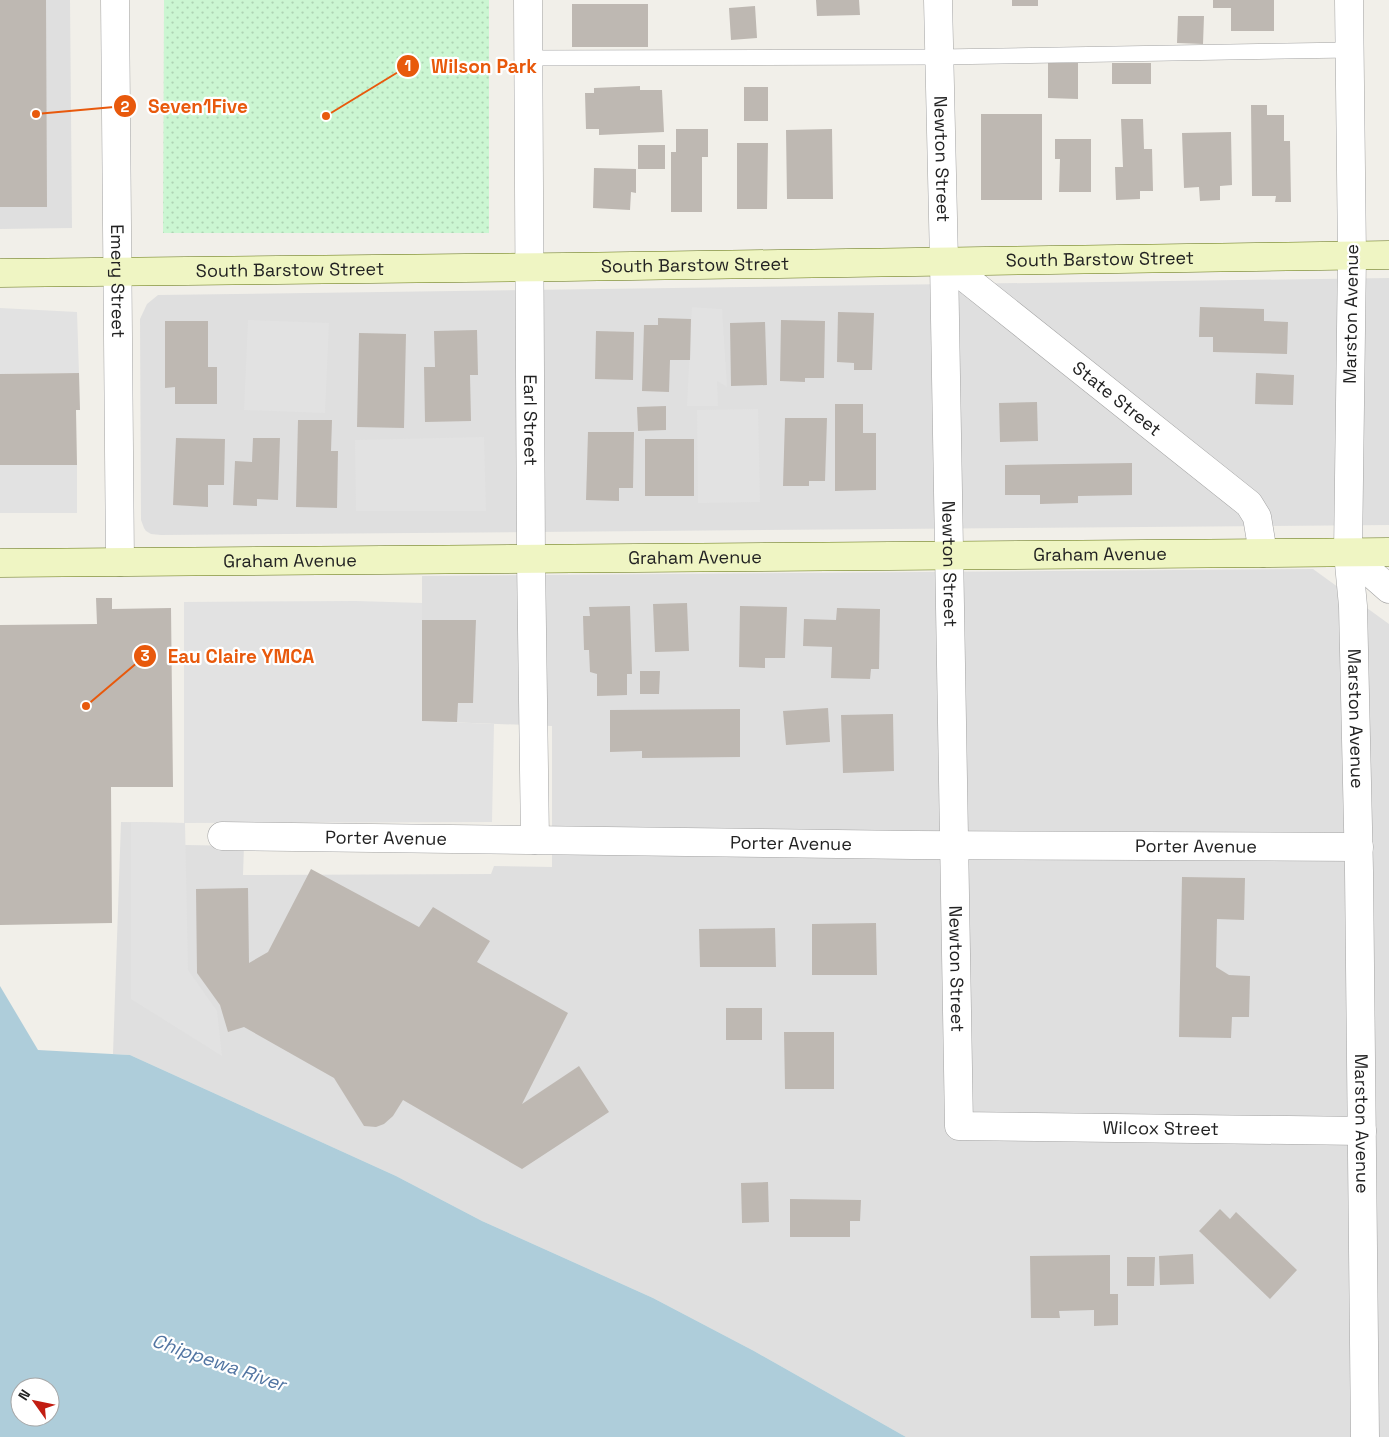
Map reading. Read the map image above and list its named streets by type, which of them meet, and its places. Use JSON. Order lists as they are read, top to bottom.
{
  "streets": {
    "street": [
      "Newton Street",
      "South Barstow Street",
      "Emery Street",
      "Marston Avenue",
      "State Street",
      "Earl Street",
      "Graham Avenue",
      "Porter Avenue",
      "Wilcox Street"
    ]
  },
  "crossings": [
    ["Newton Street", "South Barstow Street"],
    ["Newton Street", "State Street"],
    ["Newton Street", "Graham Avenue"],
    ["Newton Street", "Porter Avenue"],
    ["Newton Street", "Wilcox Street"],
    ["South Barstow Street", "Emery Street"],
    ["South Barstow Street", "Marston Avenue"],
    ["South Barstow Street", "State Street"],
    ["South Barstow Street", "Earl Street"],
    ["Emery Street", "Graham Avenue"],
    ["Marston Avenue", "Graham Avenue"],
    ["Marston Avenue", "Porter Avenue"],
    ["Marston Avenue", "Wilcox Street"],
    ["State Street", "Graham Avenue"],
    ["Earl Street", "Graham Avenue"],
    ["Earl Street", "Porter Avenue"]
  ],
  "water": ["Chippewa River"],
  "places": ["Seven1Five", "Wilson Park", "Eau Claire YMCA"],
  "north": "top left"
}
